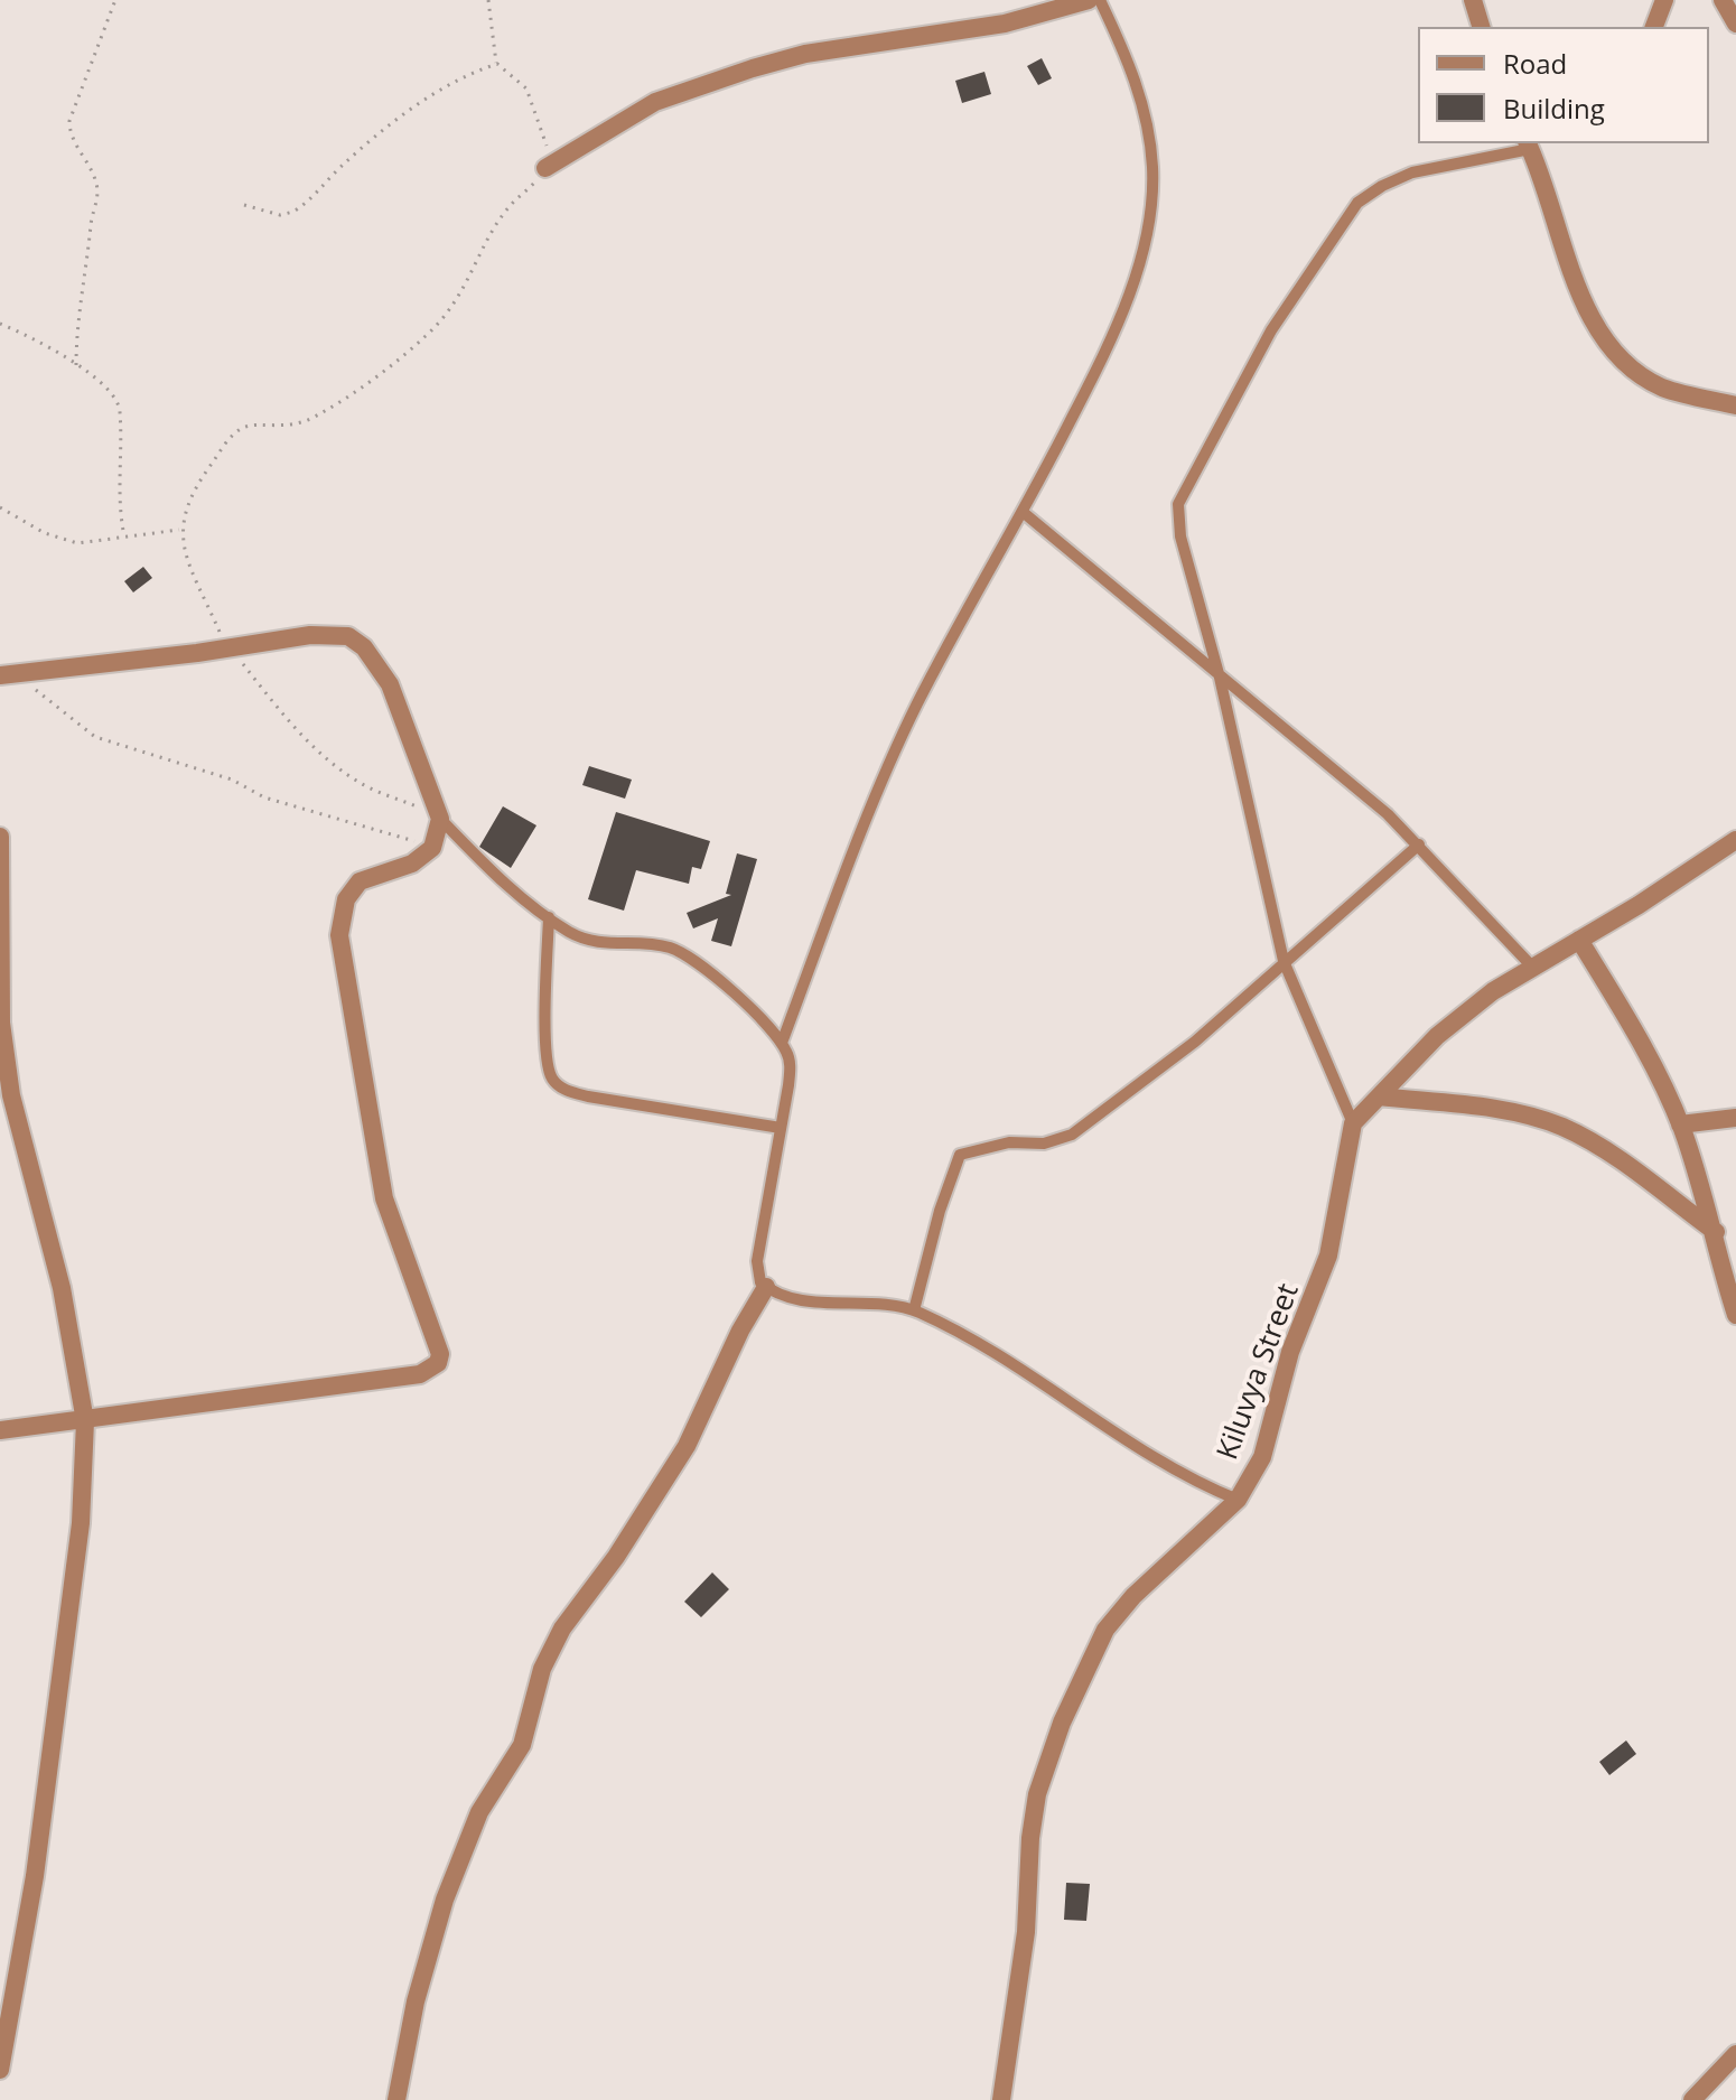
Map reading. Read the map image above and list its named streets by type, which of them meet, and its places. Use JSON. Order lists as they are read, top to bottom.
{
  "streets": {
    "street": ["Kiluvya Street"]
  },
  "legend": ["Road", "Building"]
}
